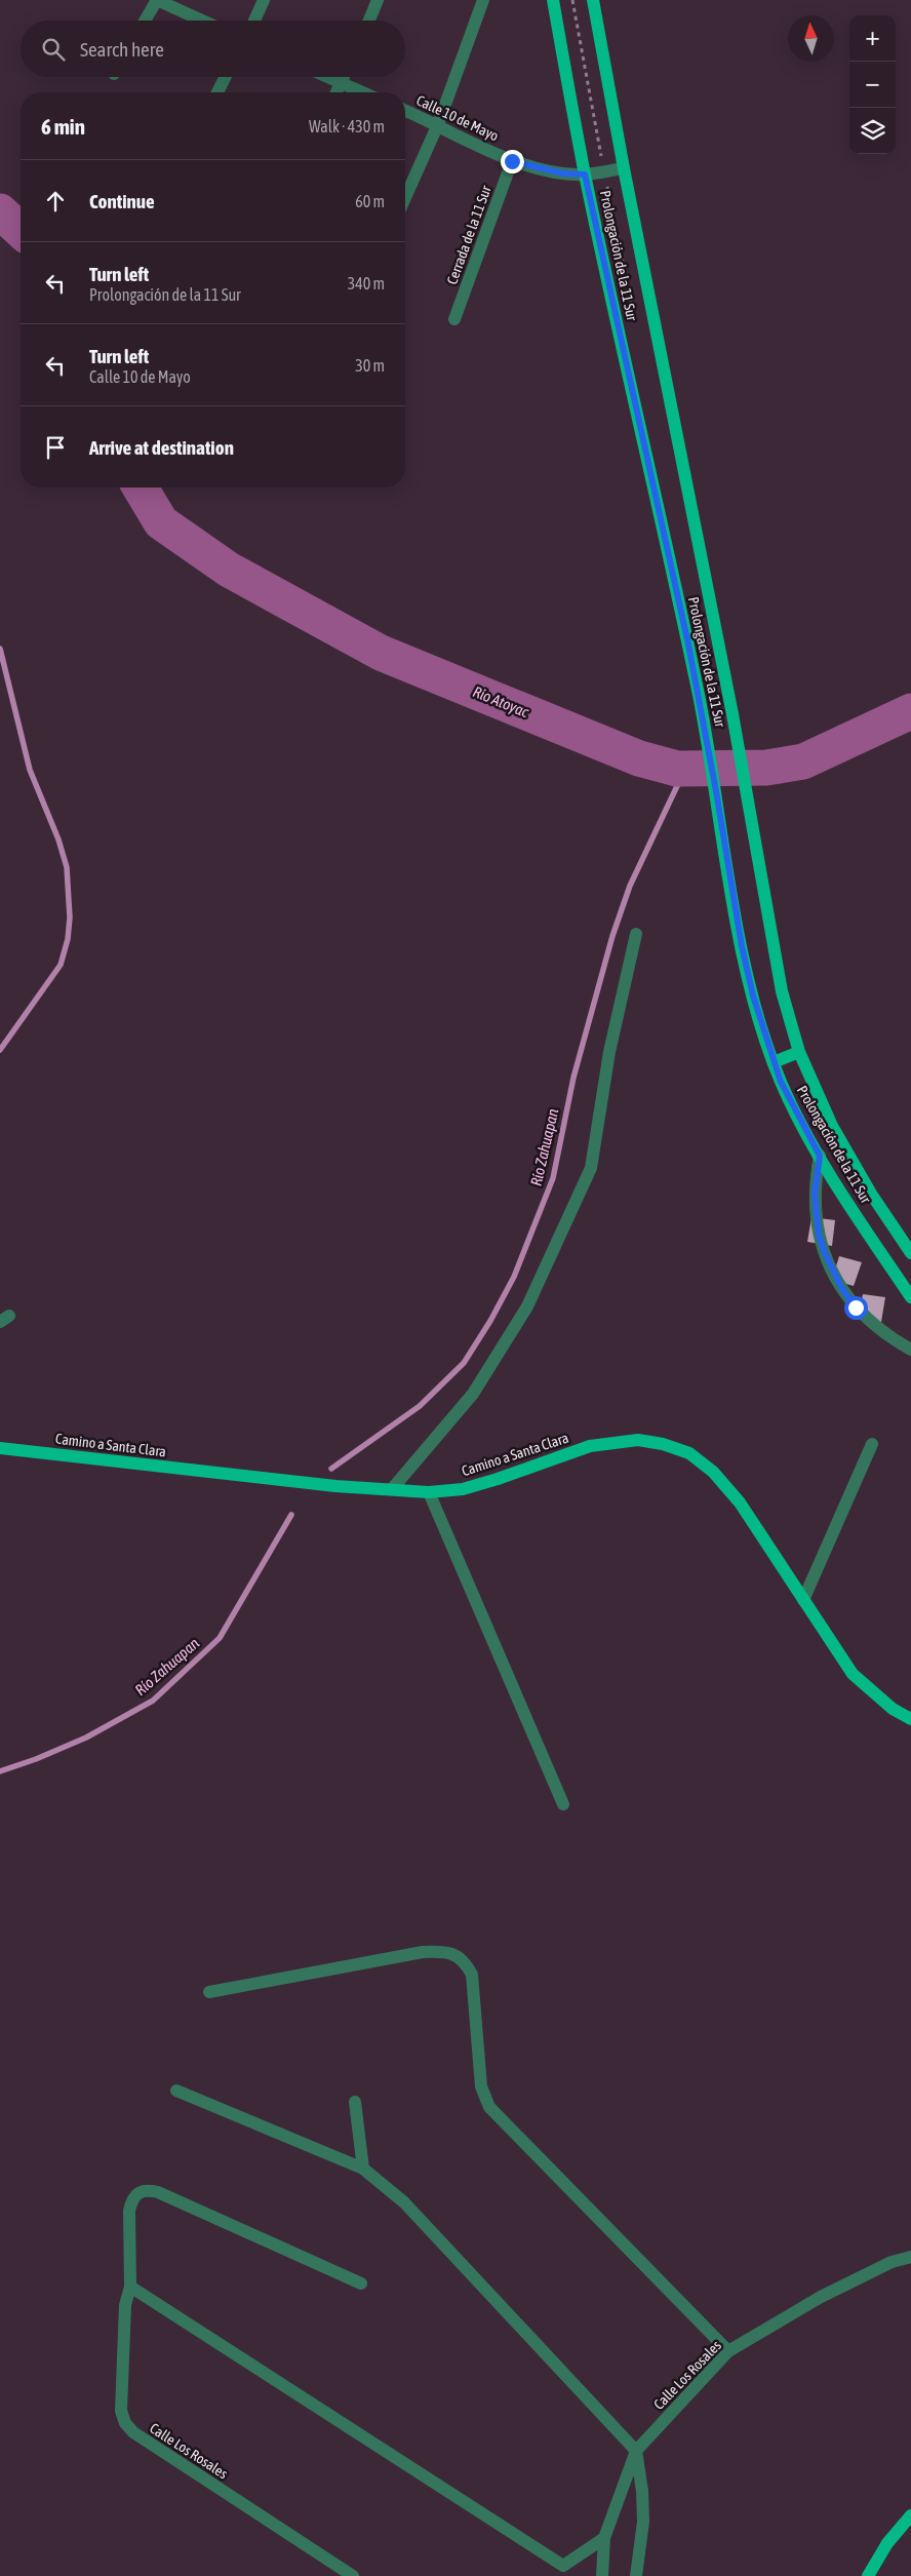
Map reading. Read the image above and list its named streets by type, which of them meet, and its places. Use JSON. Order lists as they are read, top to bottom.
{
  "streets": {
    "main road": ["Prolongación de la 11 Sur", "Camino a Santa Clara"],
    "street": ["Calle 10 de Mayo", "Cerrada de la 11 Sur", "Calle Los Rosales"]
  },
  "crossings": [
    ["Calle 10 de Mayo", "Cerrada de la 11 Sur"],
    ["Calle 10 de Mayo", "Prolongación de la 11 Sur"]
  ],
  "water": ["Río Atoyac", "Río Zahuapan"],
  "north": "top",
  "page": {
    "map_buttons": ["+", "−"],
    "search": "Search here",
    "heading": ["6 min", "Walk · 430 m"],
    "list": [
      ["Continue", "60 m"],
      ["Turn left", "Prolongación de la 11 Sur", "340 m"],
      ["Turn left", "Calle 10 de Mayo", "30 m"],
      "Arrive at destination"
    ]
  }
}
